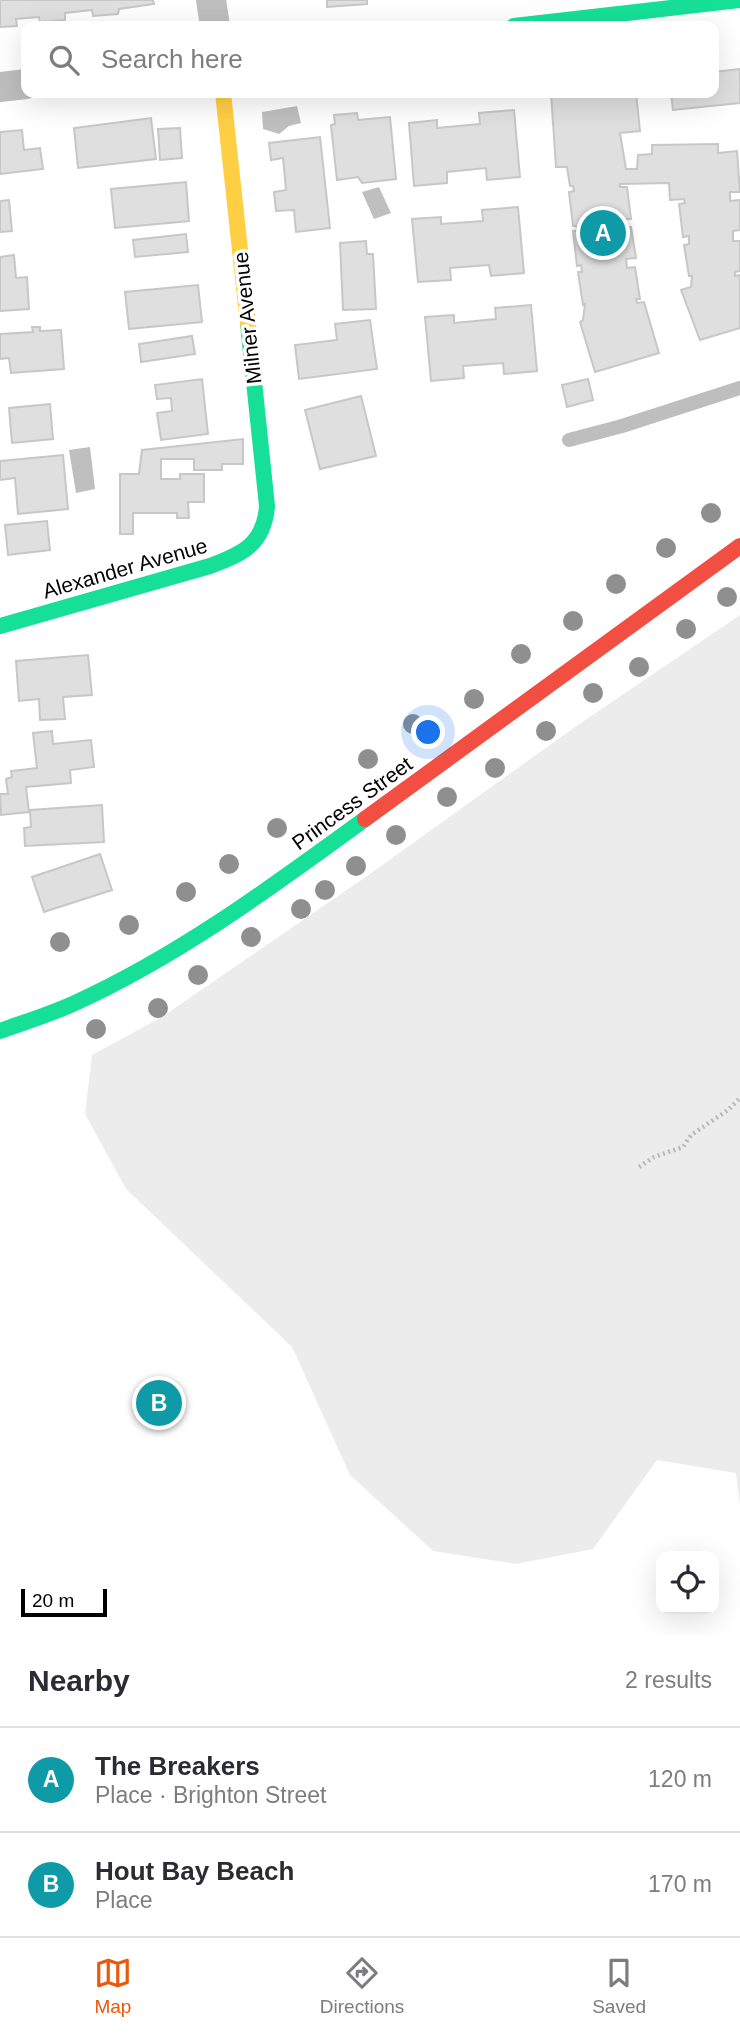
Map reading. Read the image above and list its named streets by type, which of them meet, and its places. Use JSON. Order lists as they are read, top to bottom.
{
  "streets": {
    "street": ["Milner Avenue", "Alexander Avenue", "Princess Street"]
  },
  "crossings": [
    ["Milner Avenue", "Alexander Avenue"]
  ],
  "scale_bar": "20 m",
  "page": {
    "search": "Search here",
    "pins": ["A", "B"],
    "scale": "20 m",
    "heading": ["Nearby", "2 results"],
    "list": [
      {
        "mark": "A",
        "name": "The Breakers",
        "note": "Place · Brighton Street",
        "value": "120 m"
      },
      {
        "mark": "B",
        "name": "Hout Bay Beach",
        "note": "Place",
        "value": "170 m"
      }
    ],
    "nav": ["Map", "Directions", "Saved"]
  }
}
